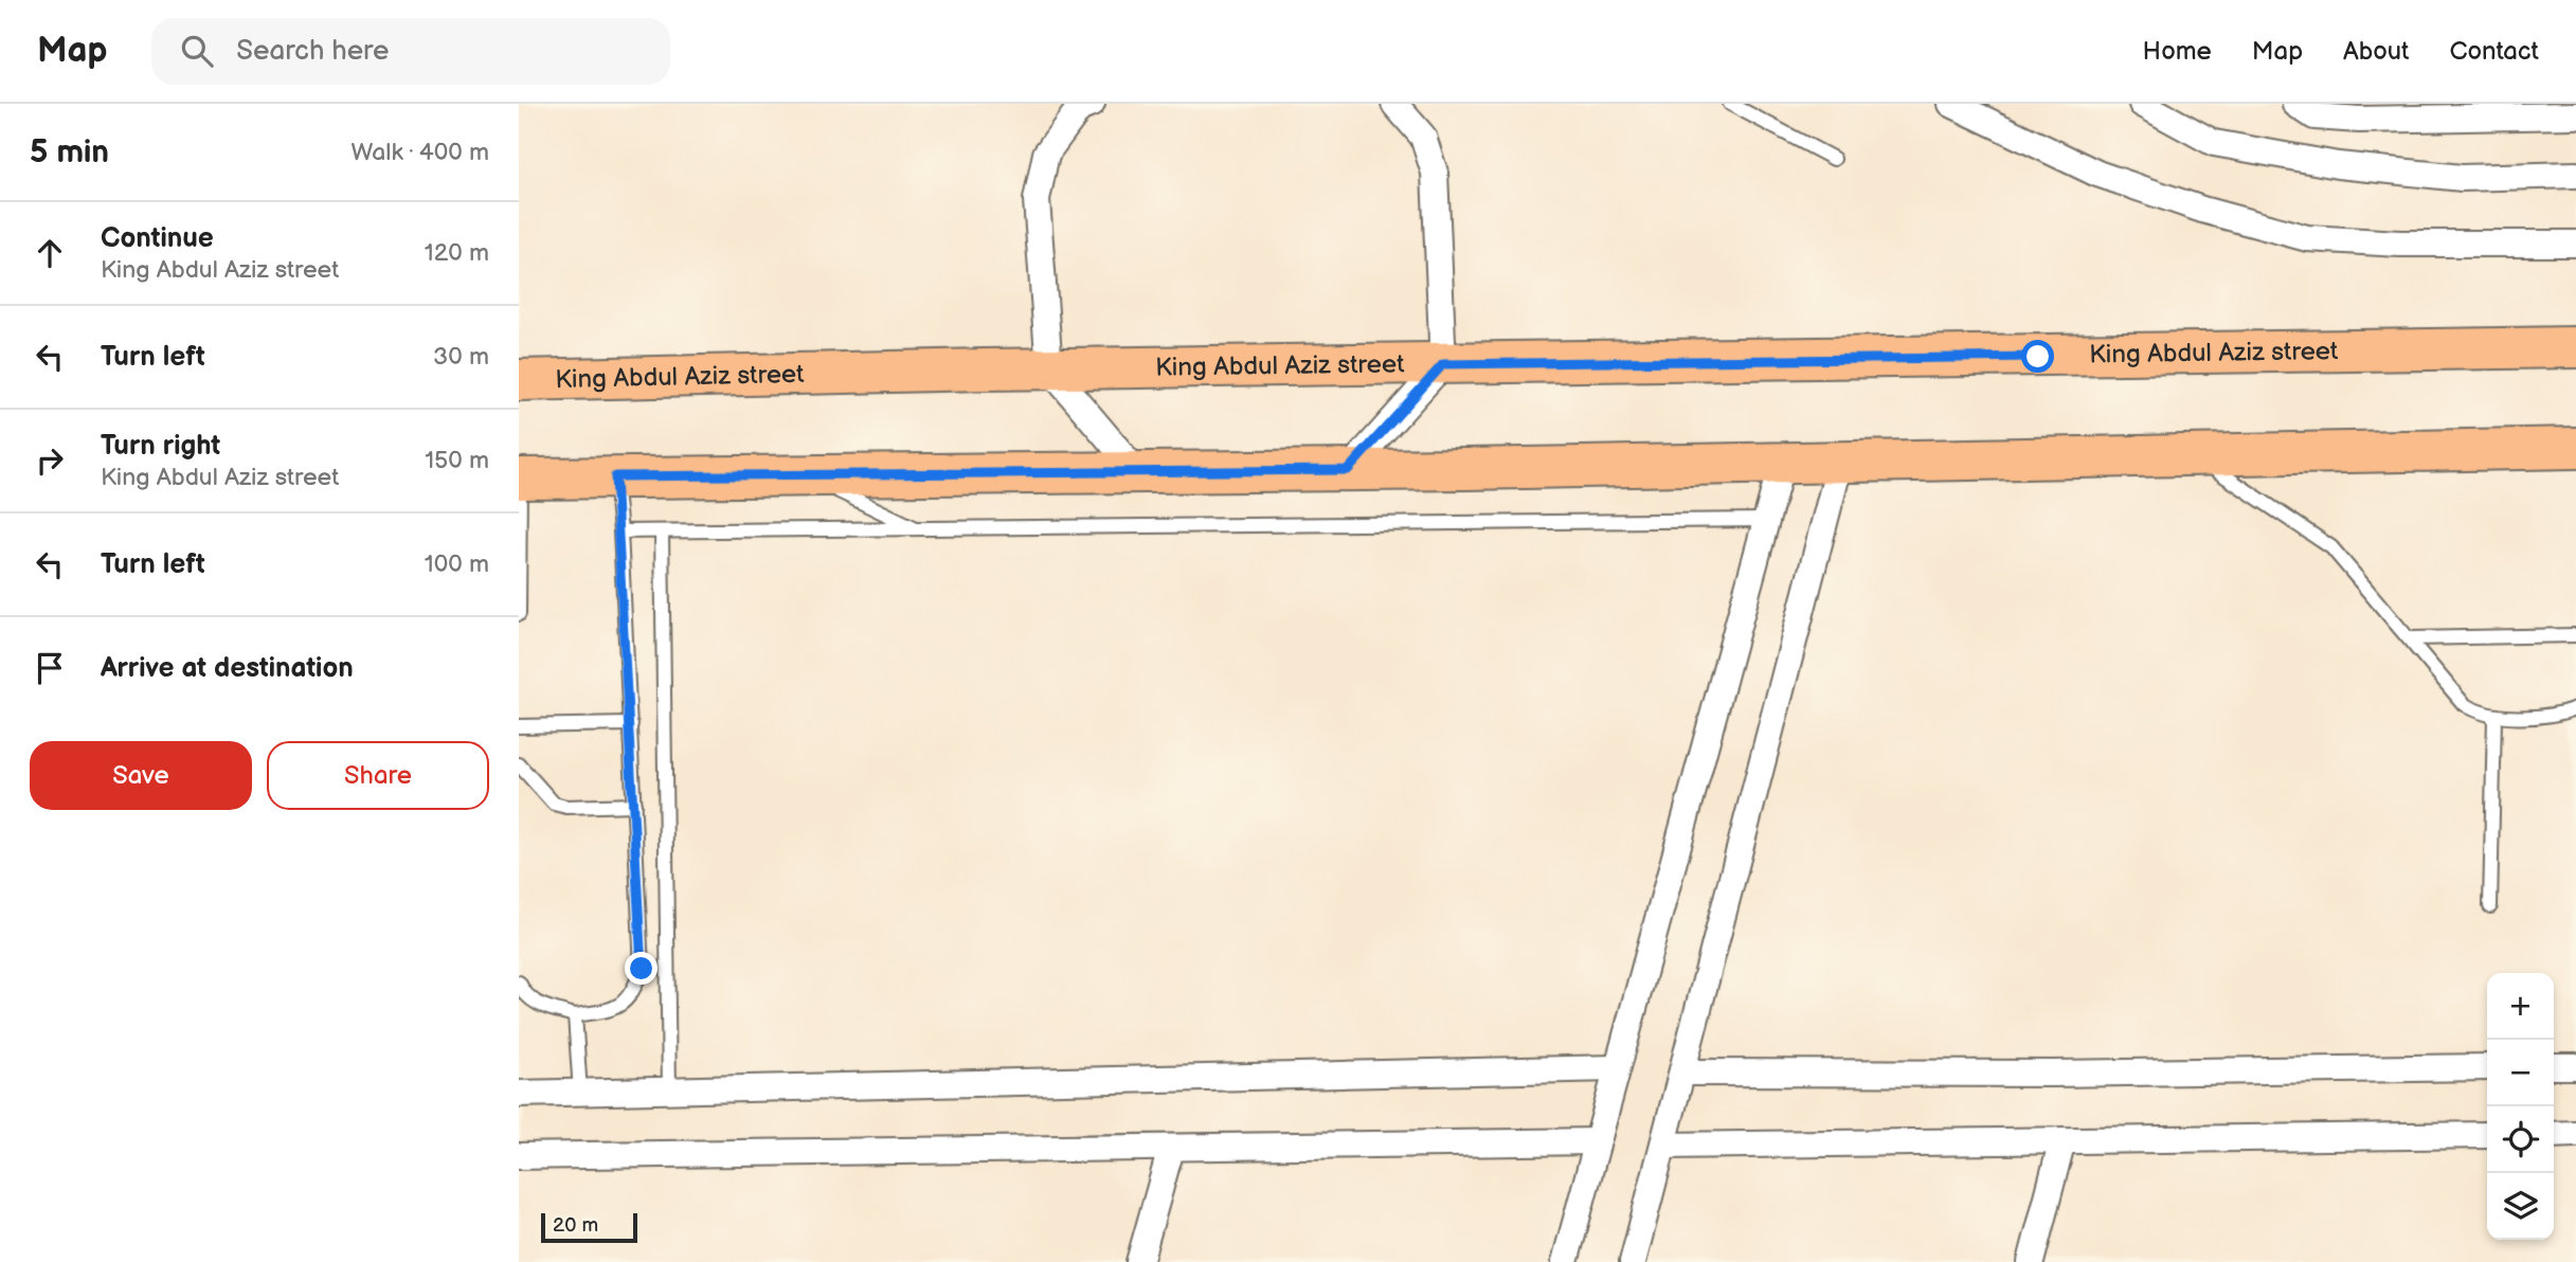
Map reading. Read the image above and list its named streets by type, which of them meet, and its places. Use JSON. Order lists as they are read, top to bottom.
{
  "streets": {
    "main road": ["King Abdul Aziz street"]
  },
  "scale_bar": "20 m",
  "page": {
    "header": "Map",
    "search": "Search here",
    "nav": [
      "Home",
      "Map",
      "About",
      "Contact"
    ],
    "heading": ["5 min", "Walk · 400 m"],
    "list": [
      ["Continue", "King Abdul Aziz street", "120 m"],
      ["Turn left", "30 m"],
      ["Turn right", "King Abdul Aziz street", "150 m"],
      ["Turn left", "100 m"],
      "Arrive at destination"
    ],
    "buttons": ["Save", "Share"],
    "map_buttons": ["+", "−"],
    "scale": "20 m"
  }
}
